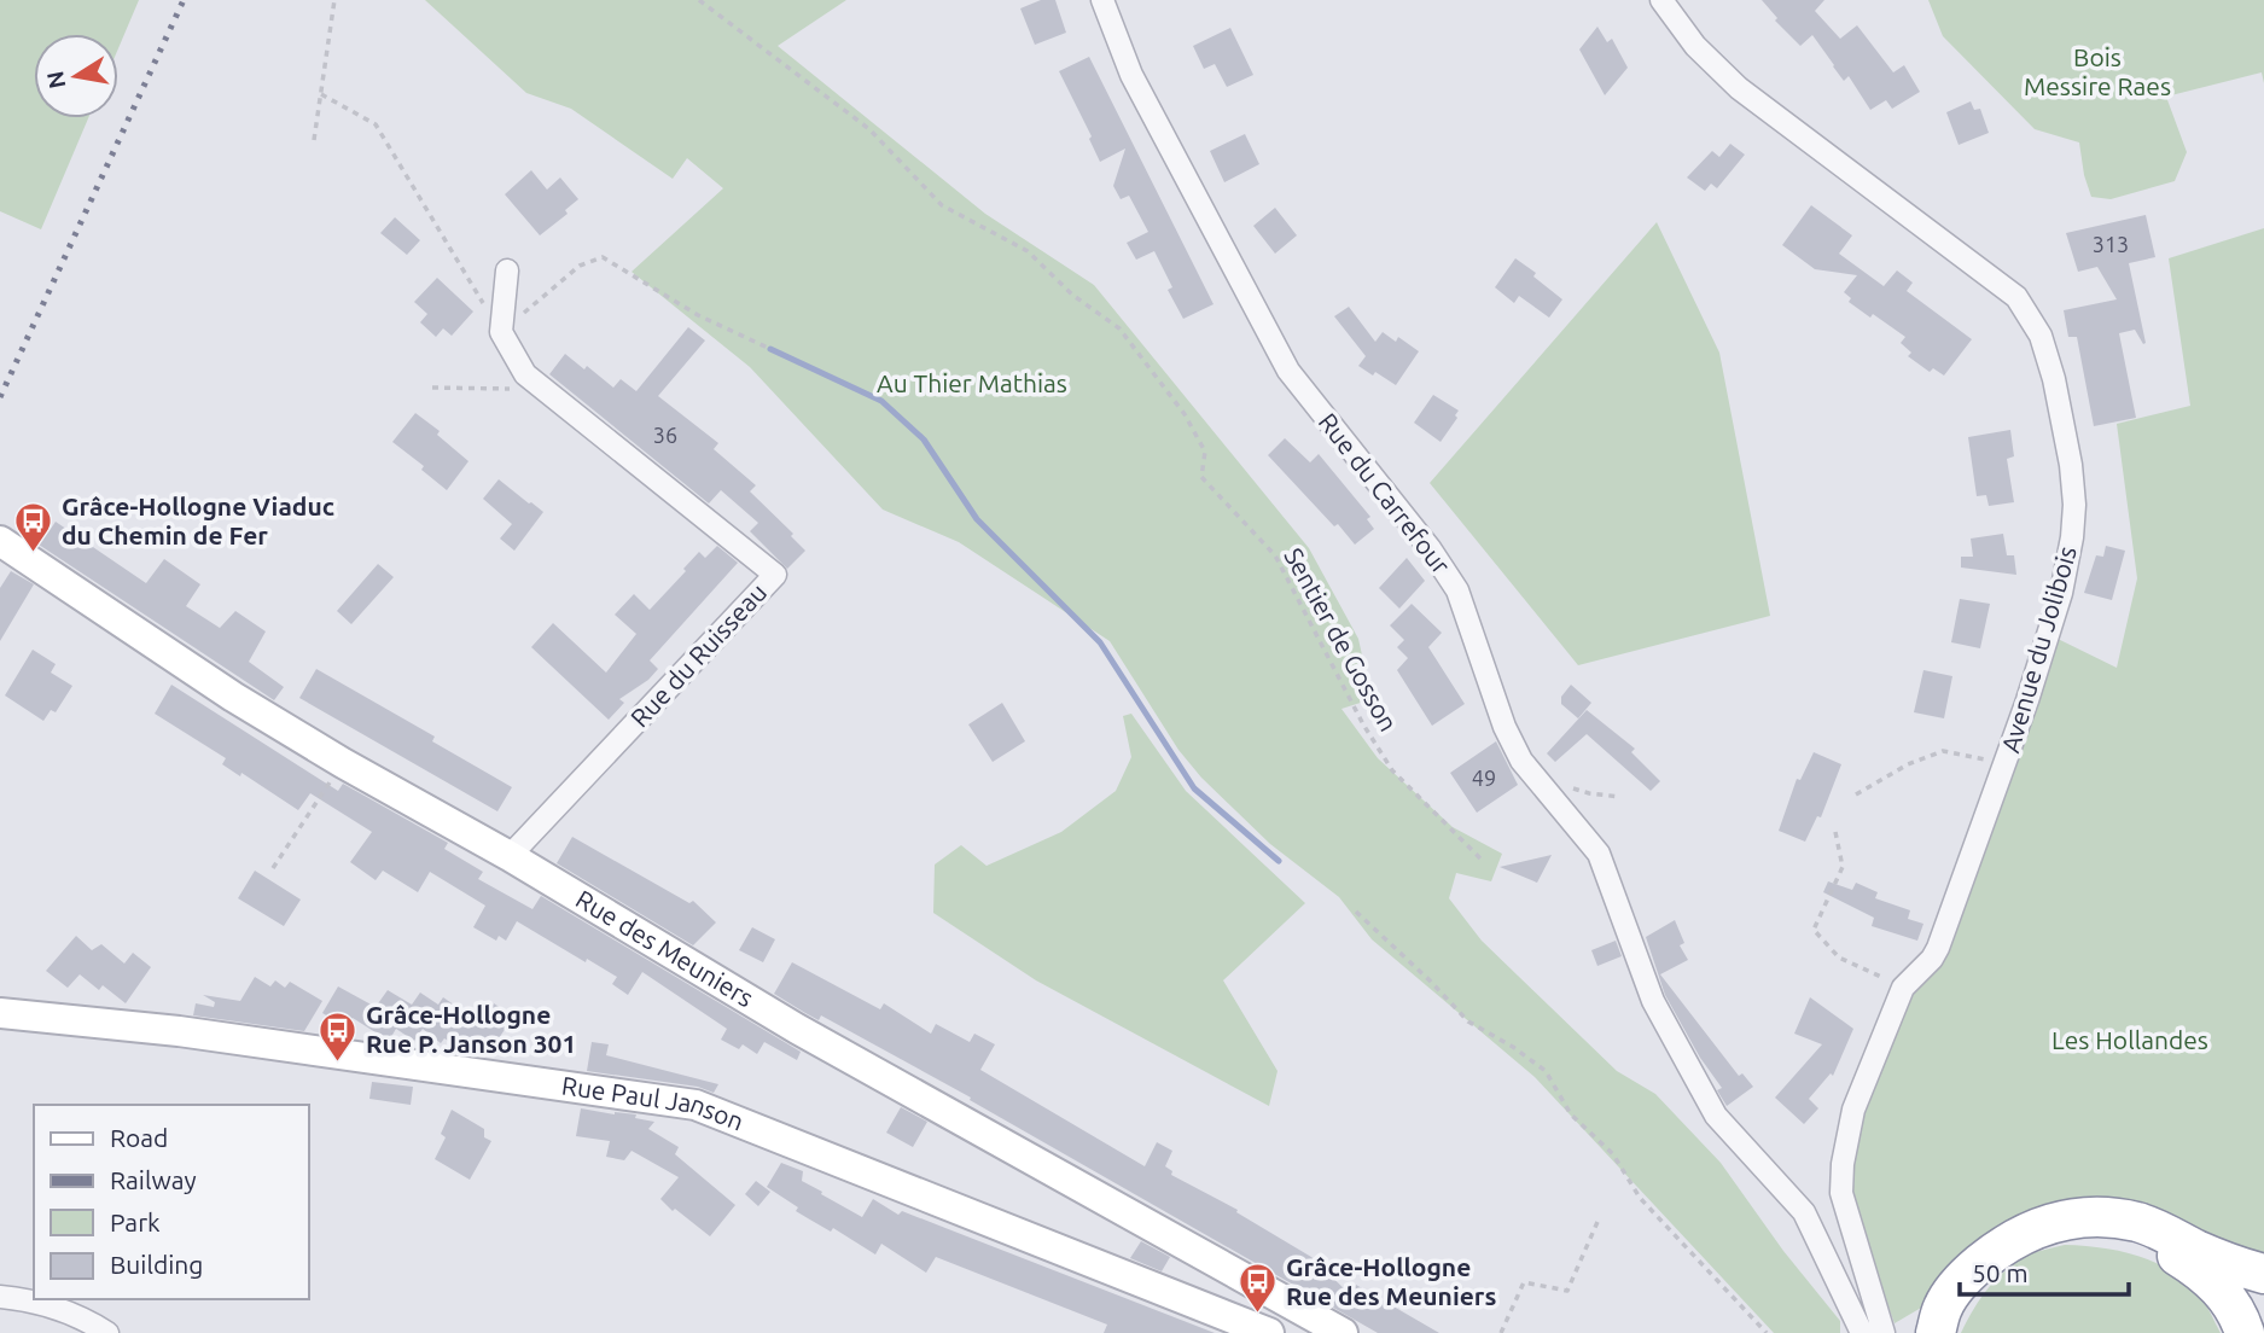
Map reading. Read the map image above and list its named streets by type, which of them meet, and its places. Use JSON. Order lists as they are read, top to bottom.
{
  "streets": {
    "street": [
      "Rue du Carrefour",
      "Avenue du Jolibois",
      "Rue du Ruisseau",
      "Rue des Meuniers",
      "Rue Paul Janson"
    ],
    "path": ["Sentier de Gosson"]
  },
  "crossings": [
    ["Rue du Ruisseau", "Rue des Meuniers"]
  ],
  "parks": ["Bois Messire Raes", "Au Thier Mathias", "Les Hollandes"],
  "places": {
    "bus stop": ["Grâce-Hollogne Viaduc du Chemin de Fer", "Grâce-Hollogne Rue P. Janson 301", "Grâce-Hollogne Rue des Meuniers"]
  },
  "house_numbers": ["313", "36", "49"],
  "legend": [
    "Road",
    "Railway",
    "Park",
    "Building"
  ],
  "scale_bar": "50 m",
  "north": "left"
}
